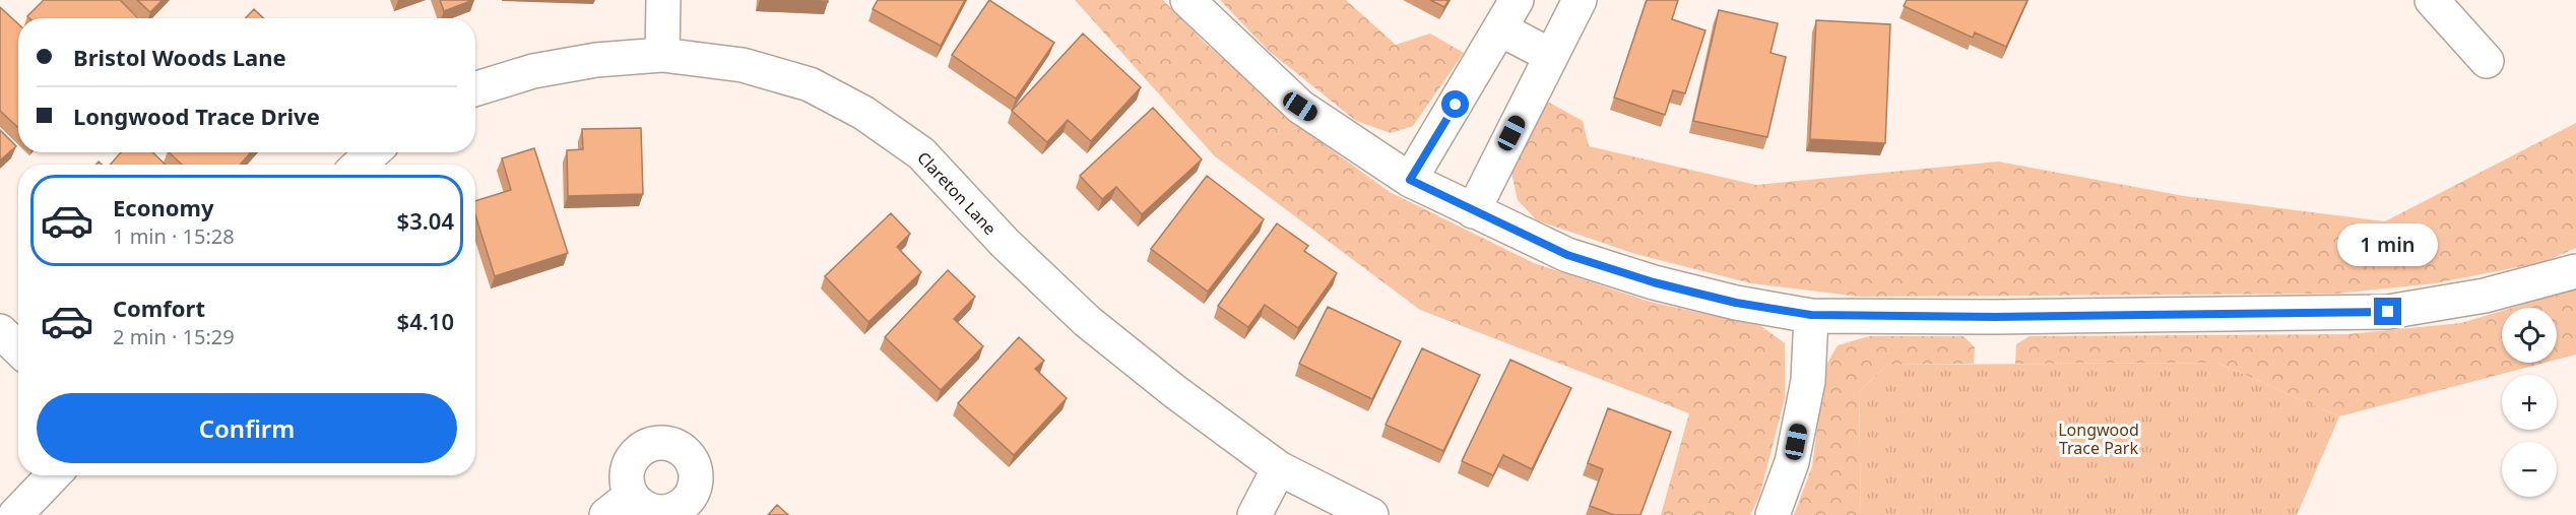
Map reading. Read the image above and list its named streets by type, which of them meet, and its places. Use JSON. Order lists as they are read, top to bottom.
{
  "streets": {
    "street": ["Clareton Lane"]
  },
  "parks": ["Longwood Trace Park"],
  "page": {
    "banner": ["Bristol Woods Lane", "Longwood Trace Drive"],
    "list": [
      {
        "name": "Economy",
        "note": "1 min · 15:28",
        "value": "$3.04"
      },
      {
        "name": "Comfort",
        "note": "2 min · 15:29",
        "value": "$4.10"
      }
    ],
    "bubble": "1 min",
    "map_buttons": ["+", "−"],
    "buttons": "Confirm"
  }
}
